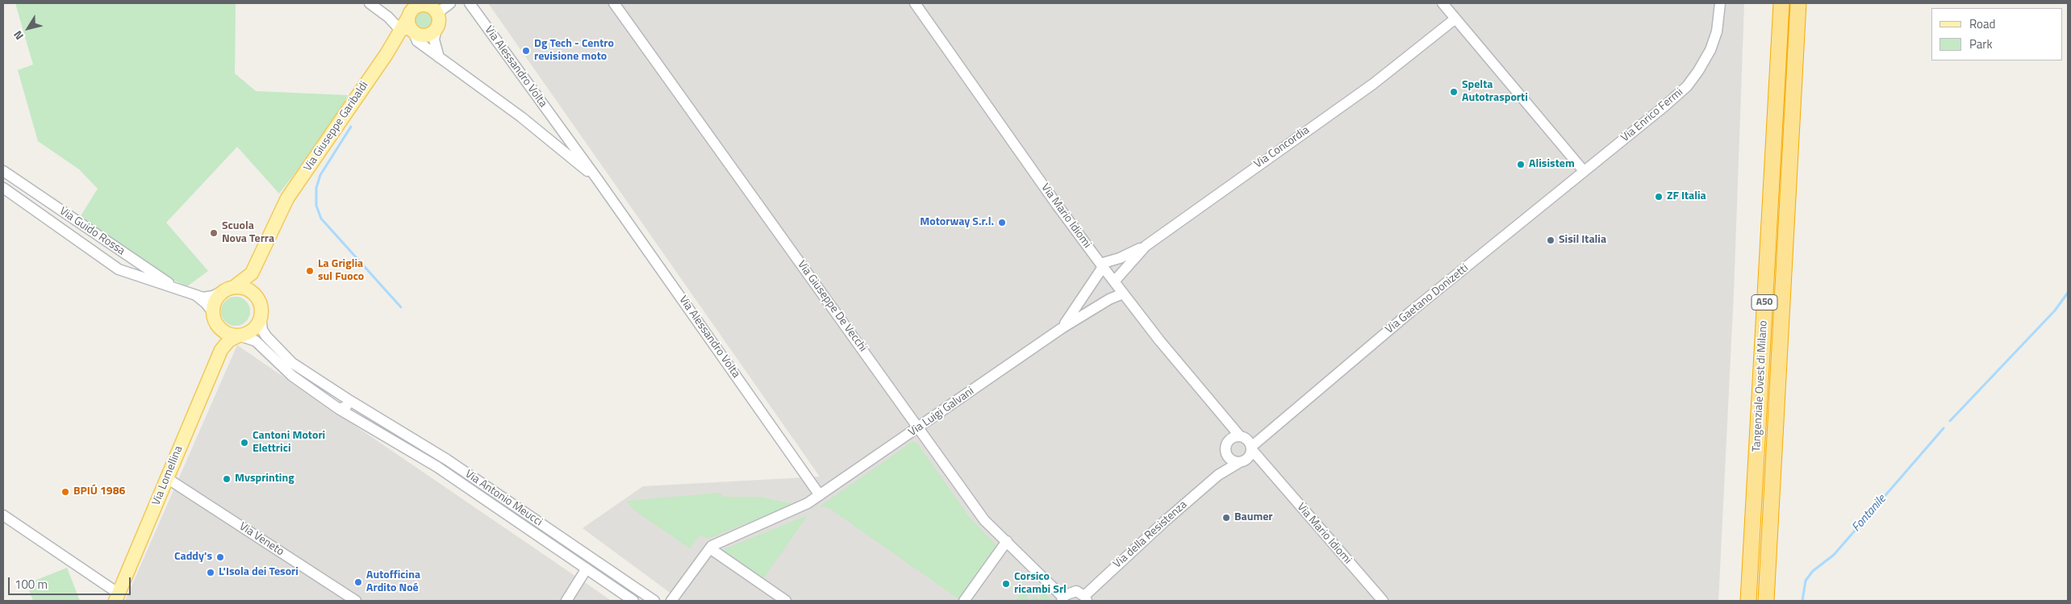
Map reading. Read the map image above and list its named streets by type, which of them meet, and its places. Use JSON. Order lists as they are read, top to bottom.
{
  "streets": {
    "highway": ["A50", "Tangenziale Ovest di Milano"],
    "main road": ["Via Giuseppe Garibaldi", "Via Lomellina"],
    "street": [
      "Via Alessandro Volta",
      "Via Enrico Fermi",
      "Via Concordia",
      "Via Mario Idiomi",
      "Via Guido Rossa",
      "Via Gaetano Donizetti",
      "Via Giuseppe De Vecchi",
      "Via Luigi Galvani",
      "Via Antonio Meucci",
      "Via della Resistenza",
      "Via Veneto"
    ]
  },
  "crossings": [
    ["Via Alessandro Volta", "Via Giuseppe Garibaldi"],
    ["Via Alessandro Volta", "Via Luigi Galvani"],
    ["Via Enrico Fermi", "Via Gaetano Donizetti"],
    ["Via Concordia", "Via Mario Idiomi"],
    ["Via Mario Idiomi", "Via Gaetano Donizetti"],
    ["Via Mario Idiomi", "Via Luigi Galvani"],
    ["Via Mario Idiomi", "Via della Resistenza"],
    ["Via Guido Rossa", "Via Lomellina"],
    ["Via Guido Rossa", "Via Antonio Meucci"],
    ["Via Gaetano Donizetti", "Via della Resistenza"],
    ["Via Giuseppe De Vecchi", "Via Luigi Galvani"],
    ["Via Lomellina", "Via Antonio Meucci"],
    ["Via Lomellina", "Via Veneto"]
  ],
  "water": ["Fontanile"],
  "places": [
    "Dg Tech - Centro revisione moto",
    "Spelta Autotrasporti",
    "Alisistem",
    "ZF Italia",
    "Motorway S.r.l.",
    "Scuola Nova Terra",
    "Sisil Italia",
    "La Griglia sul Fuoco",
    "Cantoni Motori Elettrici",
    "Mvsprinting",
    "BPIÚ 1986",
    "Baumer",
    "Caddy's",
    "L'Isola dei Tesori",
    "Autofficina Ardito Noé",
    "Corsico ricambi Srl"
  ],
  "legend": ["Road", "Park"],
  "scale_bar": "100 m",
  "north": "bottom left"
}
